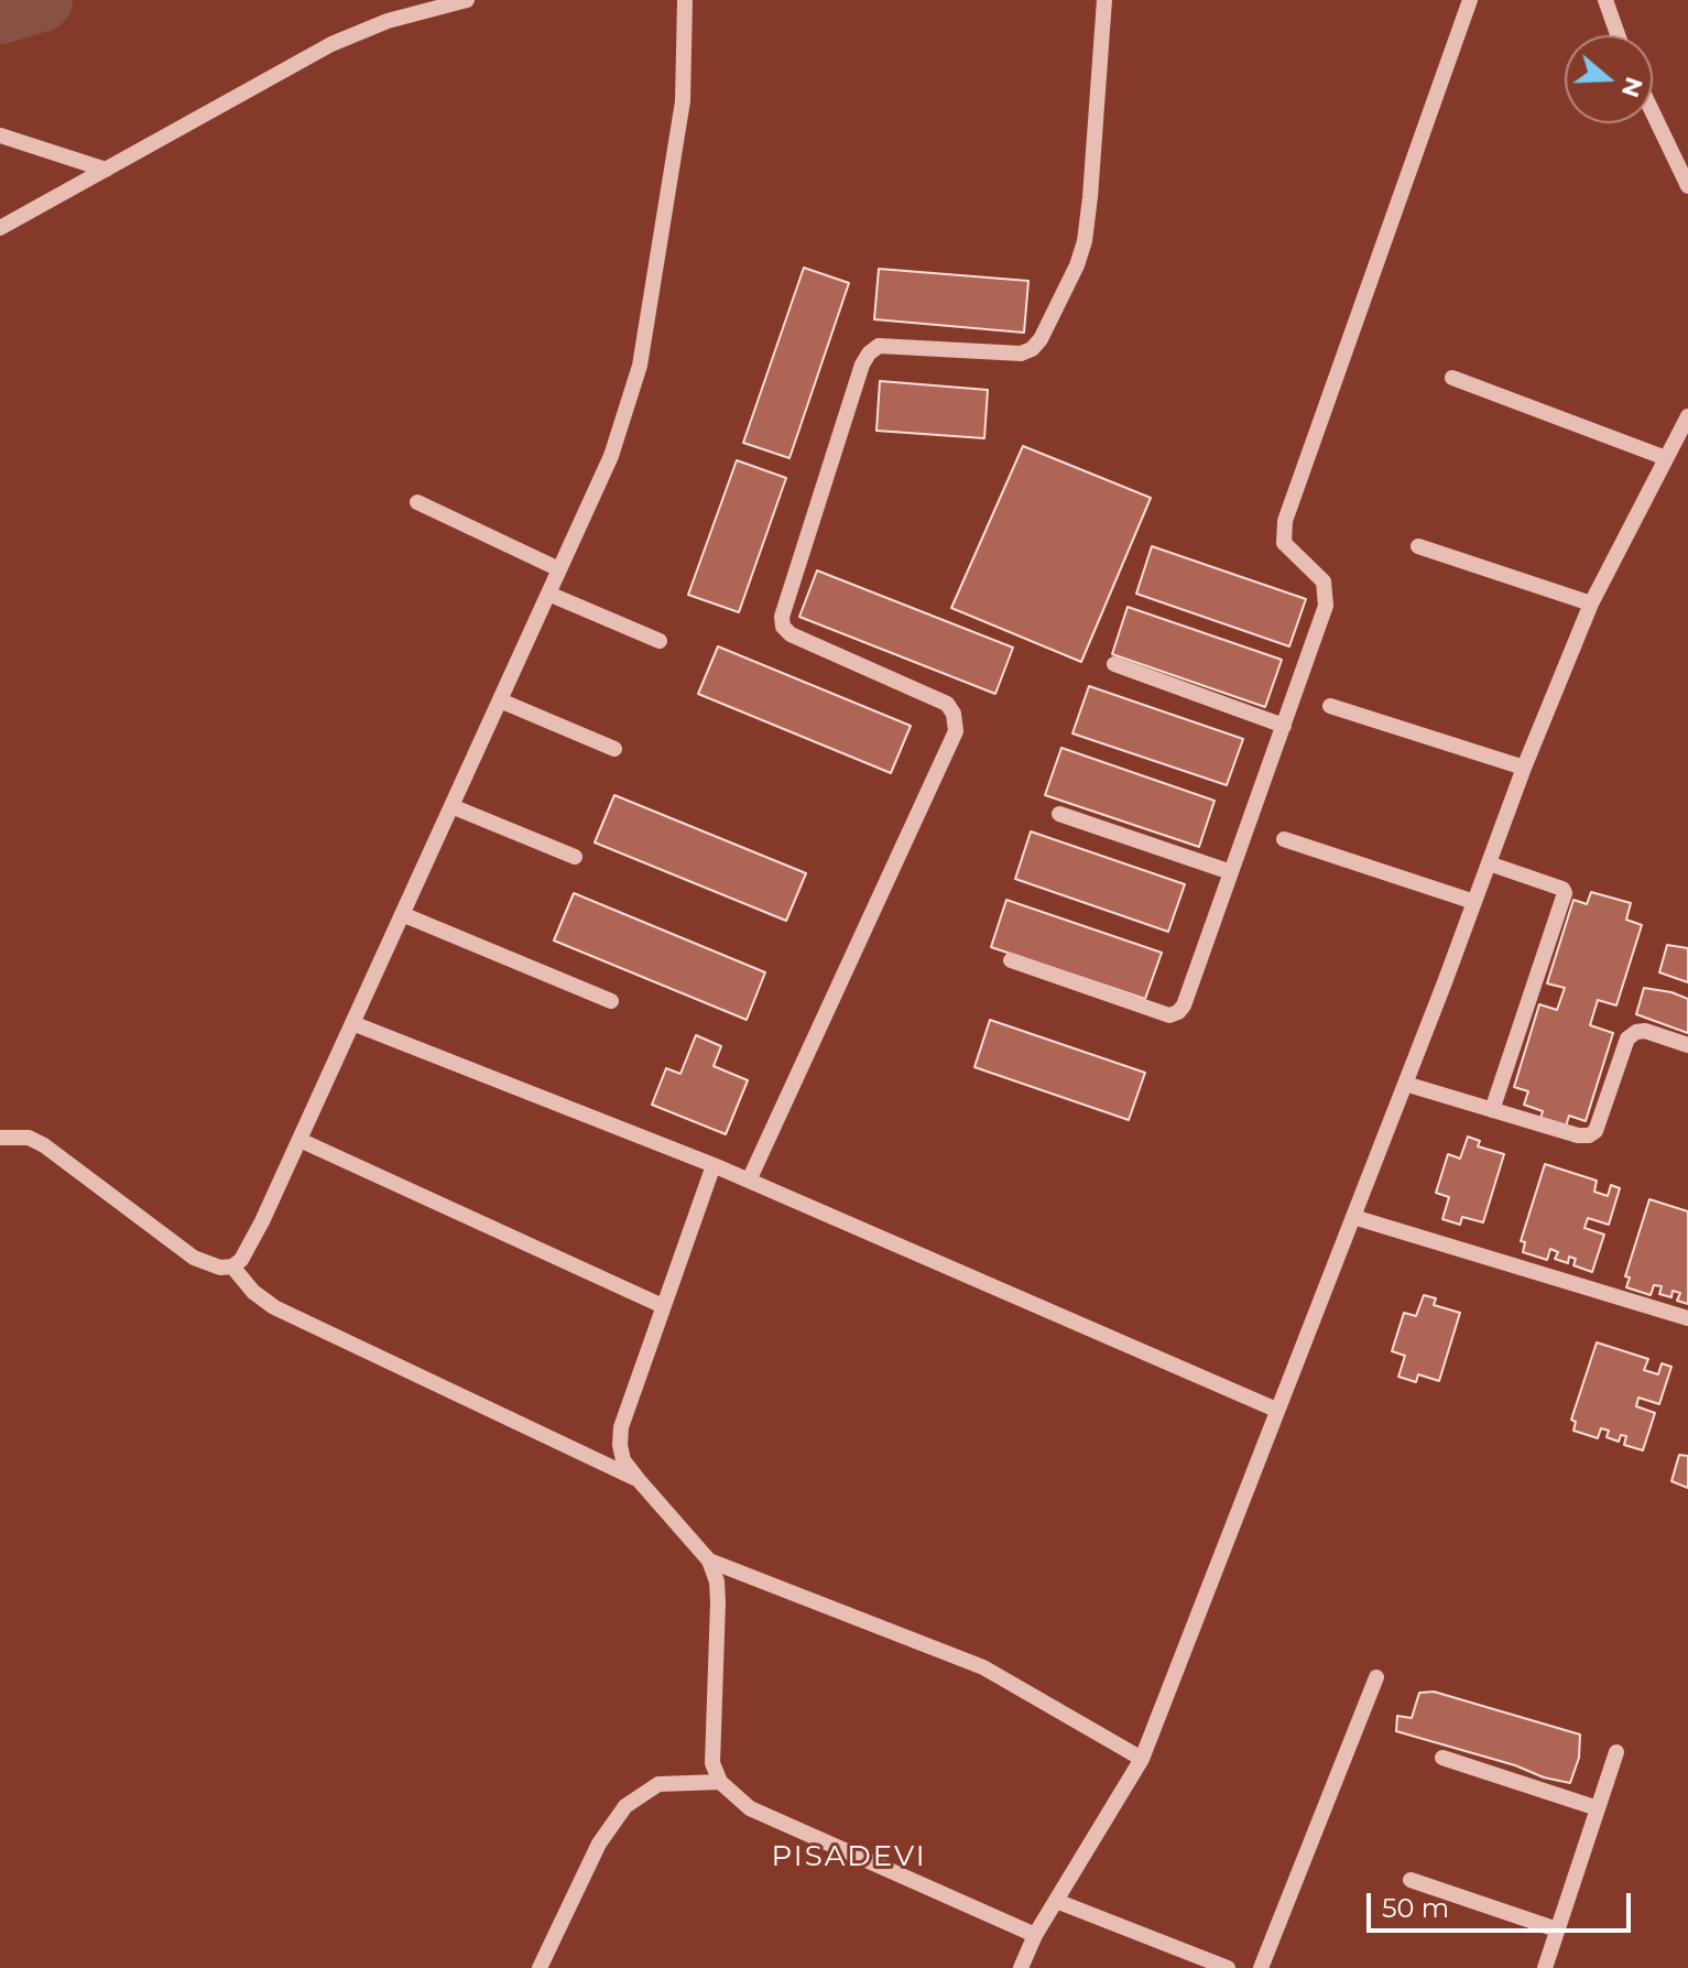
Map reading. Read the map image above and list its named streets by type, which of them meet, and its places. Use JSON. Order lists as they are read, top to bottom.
{
  "districts": ["PISADEVI"],
  "scale_bar": "50 m",
  "north": "right"
}
